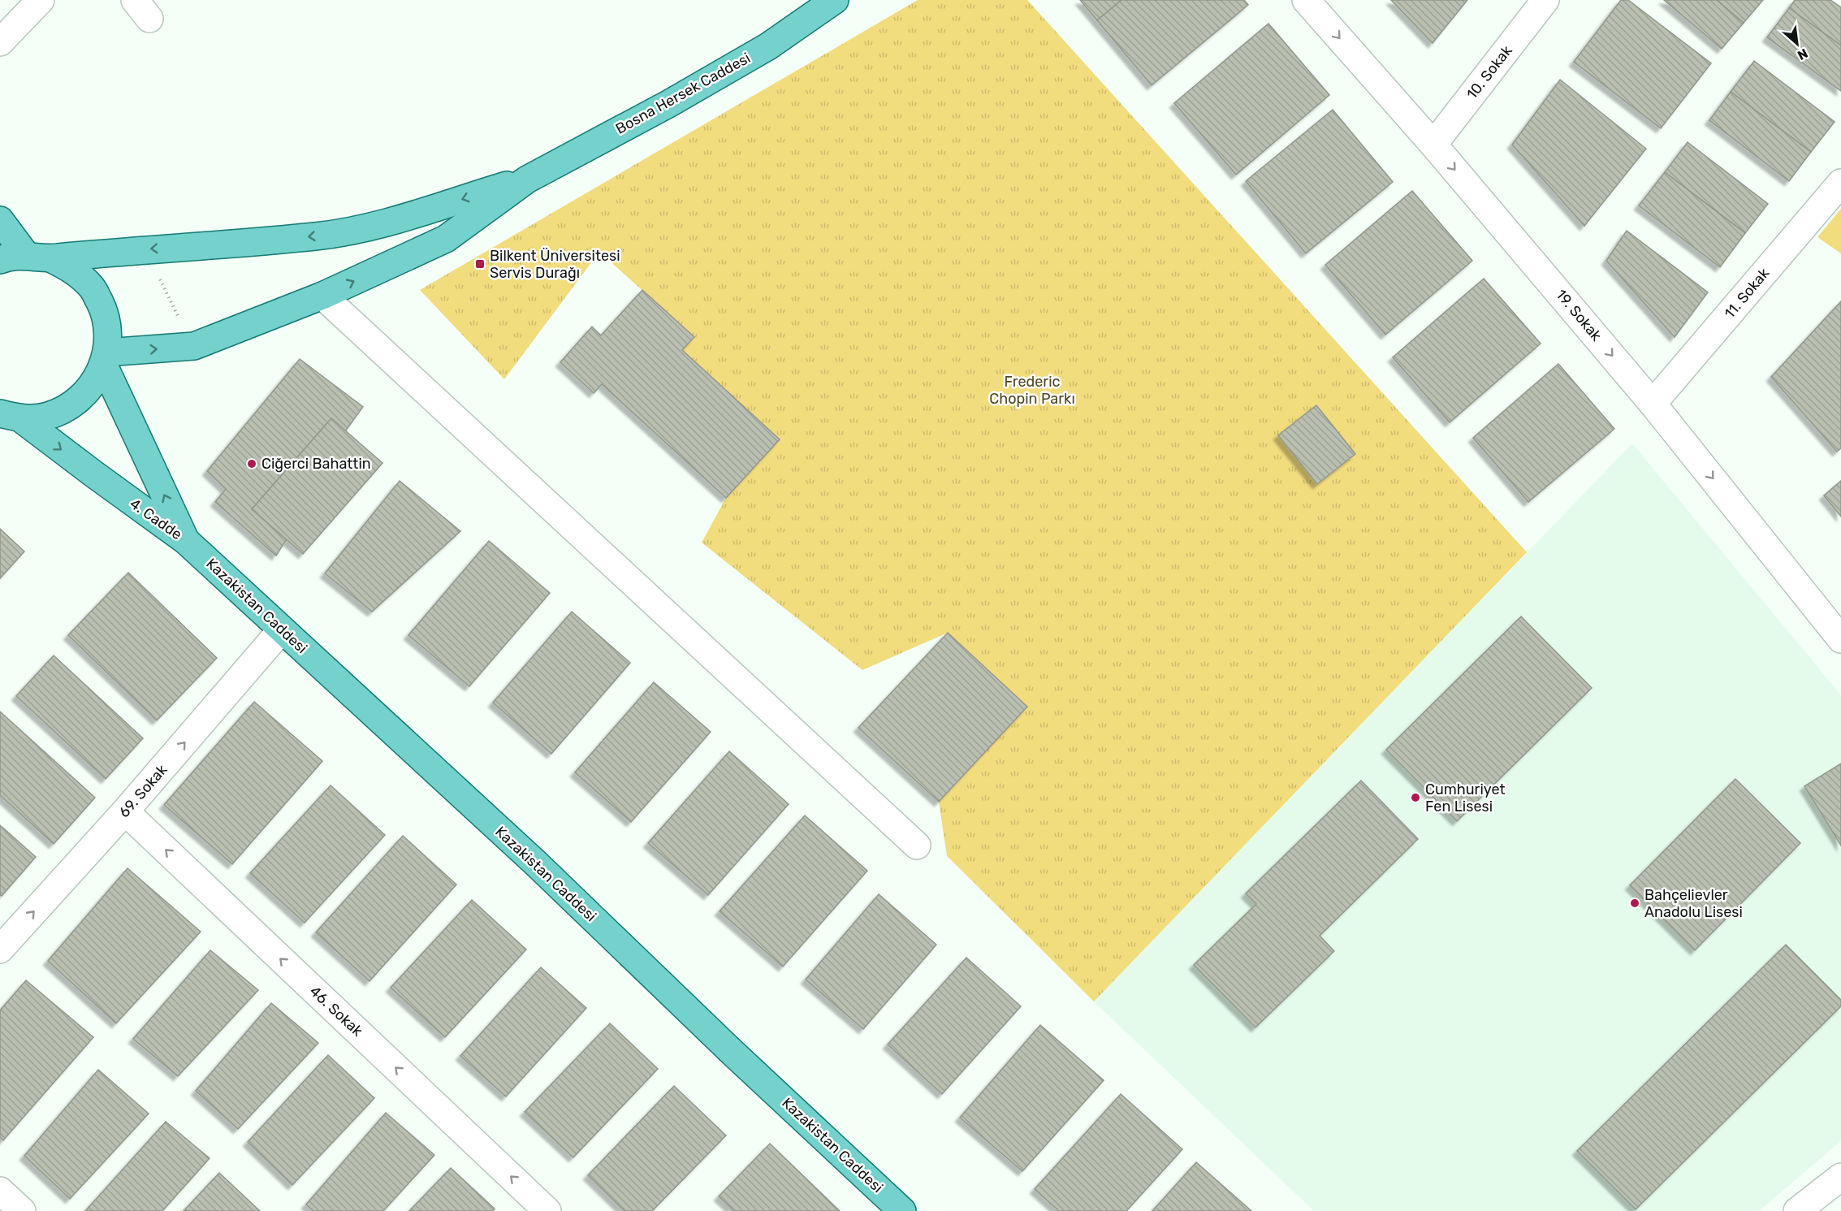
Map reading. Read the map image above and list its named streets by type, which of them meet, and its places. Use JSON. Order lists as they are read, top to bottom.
{
  "streets": {
    "main road": ["Bosna Hersek Caddesi", "4. Cadde", "Kazakistan Caddesi"],
    "street": [
      "10. Sokak",
      "11. Sokak",
      "19. Sokak",
      "69. Sokak",
      "46. Sokak"
    ]
  },
  "crossings": [
    ["10. Sokak", "19. Sokak"],
    ["11. Sokak", "19. Sokak"],
    ["4. Cadde", "Kazakistan Caddesi"],
    ["Kazakistan Caddesi", "69. Sokak"],
    ["69. Sokak", "46. Sokak"]
  ],
  "one_way": ["19. Sokak", "69. Sokak", "46. Sokak"],
  "parks": ["Frederic Chopin Parkı"],
  "places": {
    "transit": ["Bilkent Üniversitesi Servis Durağı"],
    "other": ["Ciğerci Bahattin", "Cumhuriyet Fen Lisesi", "Bahçelievler Anadolu Lisesi"]
  },
  "north": "bottom right"
}
